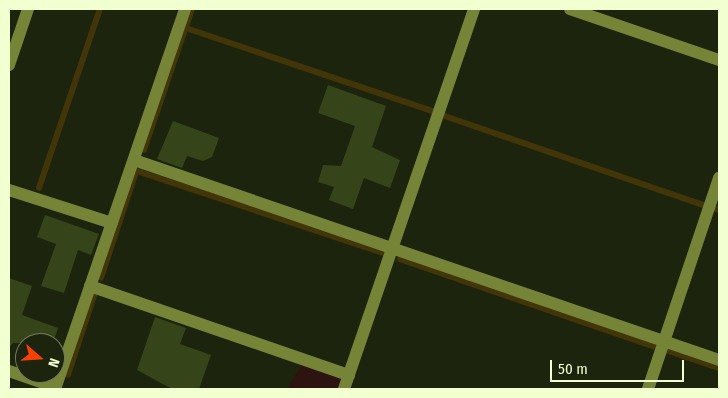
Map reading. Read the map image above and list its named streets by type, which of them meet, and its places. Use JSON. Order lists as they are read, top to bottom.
{
  "scale_bar": "50 m",
  "north": "right"
}
